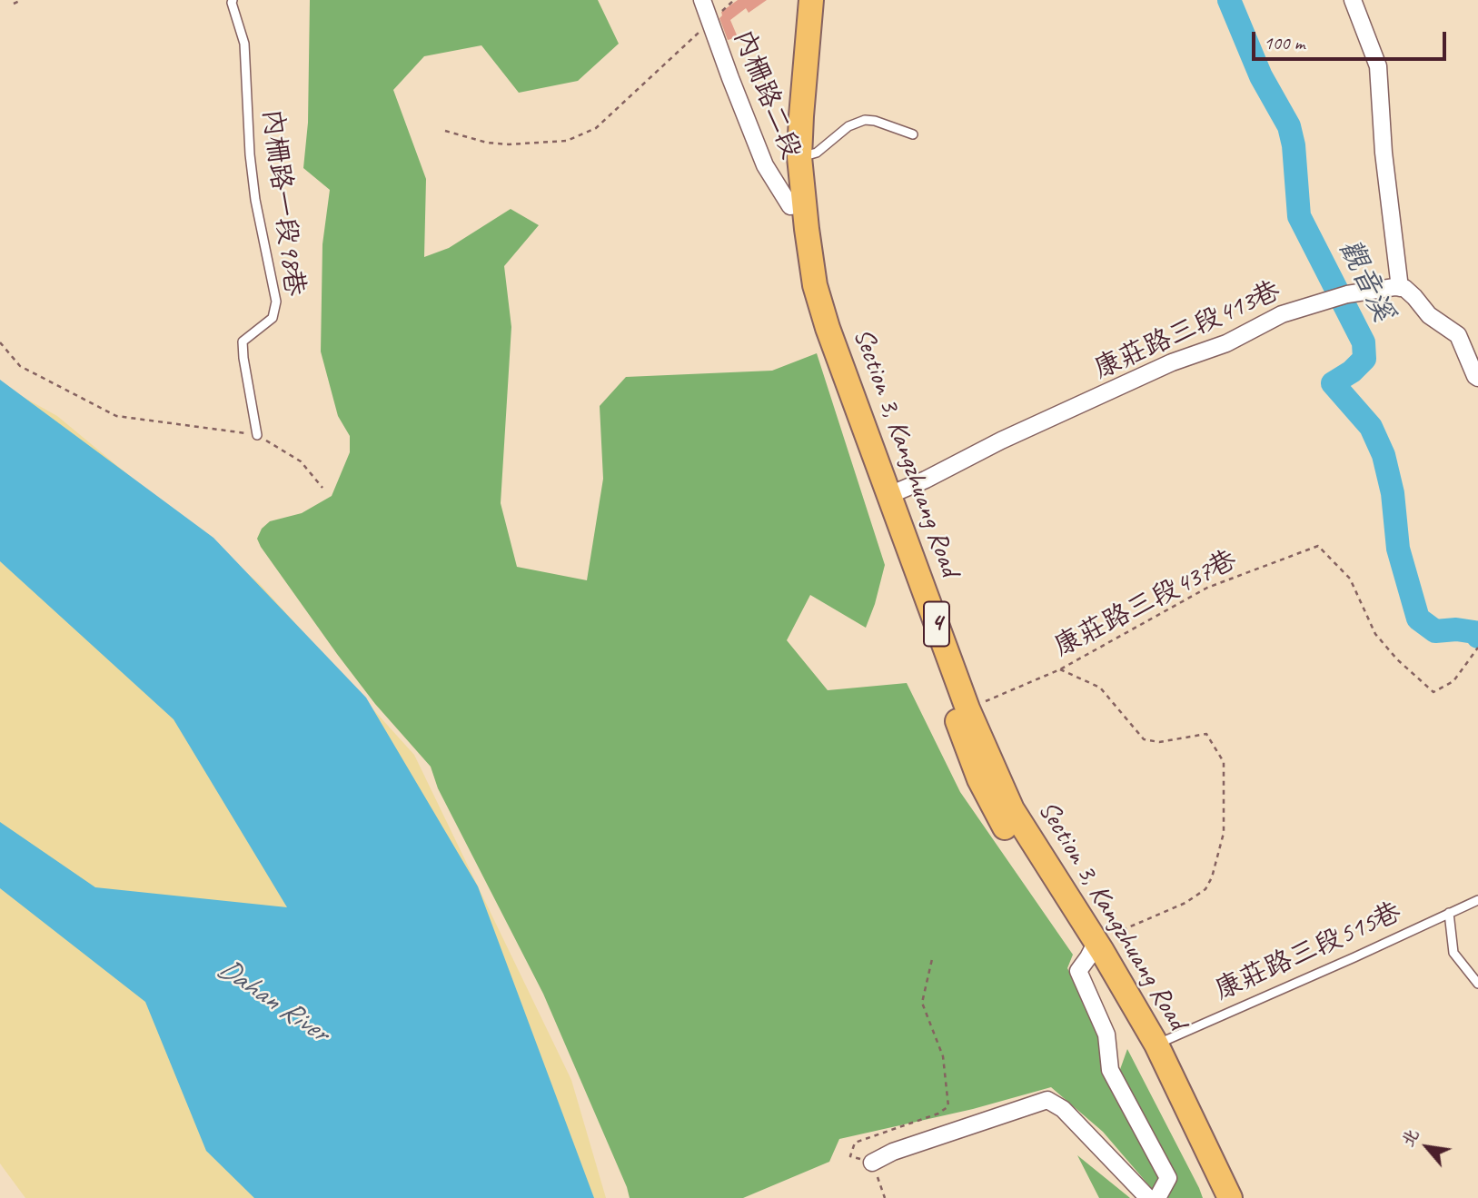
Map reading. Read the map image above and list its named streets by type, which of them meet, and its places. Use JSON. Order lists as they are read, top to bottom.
{
  "streets": {
    "main road": ["Section 3, Kangzhuang Road", "4"],
    "street": ["內柵路二段", "康莊路三段413巷"],
    "lane": ["內柵路一段98巷", "康莊路三段515巷"],
    "path": ["康莊路三段437巷"]
  },
  "crossings": [
    ["內柵路二段", "Section 3, Kangzhuang Road"],
    ["康莊路三段413巷", "Section 3, Kangzhuang Road"],
    ["Section 3, Kangzhuang Road", "康莊路三段437巷"],
    ["Section 3, Kangzhuang Road", "康莊路三段515巷"]
  ],
  "water": ["觀音溪", "Dahan River"],
  "scale_bar": "100 m",
  "north": "top left"
}
